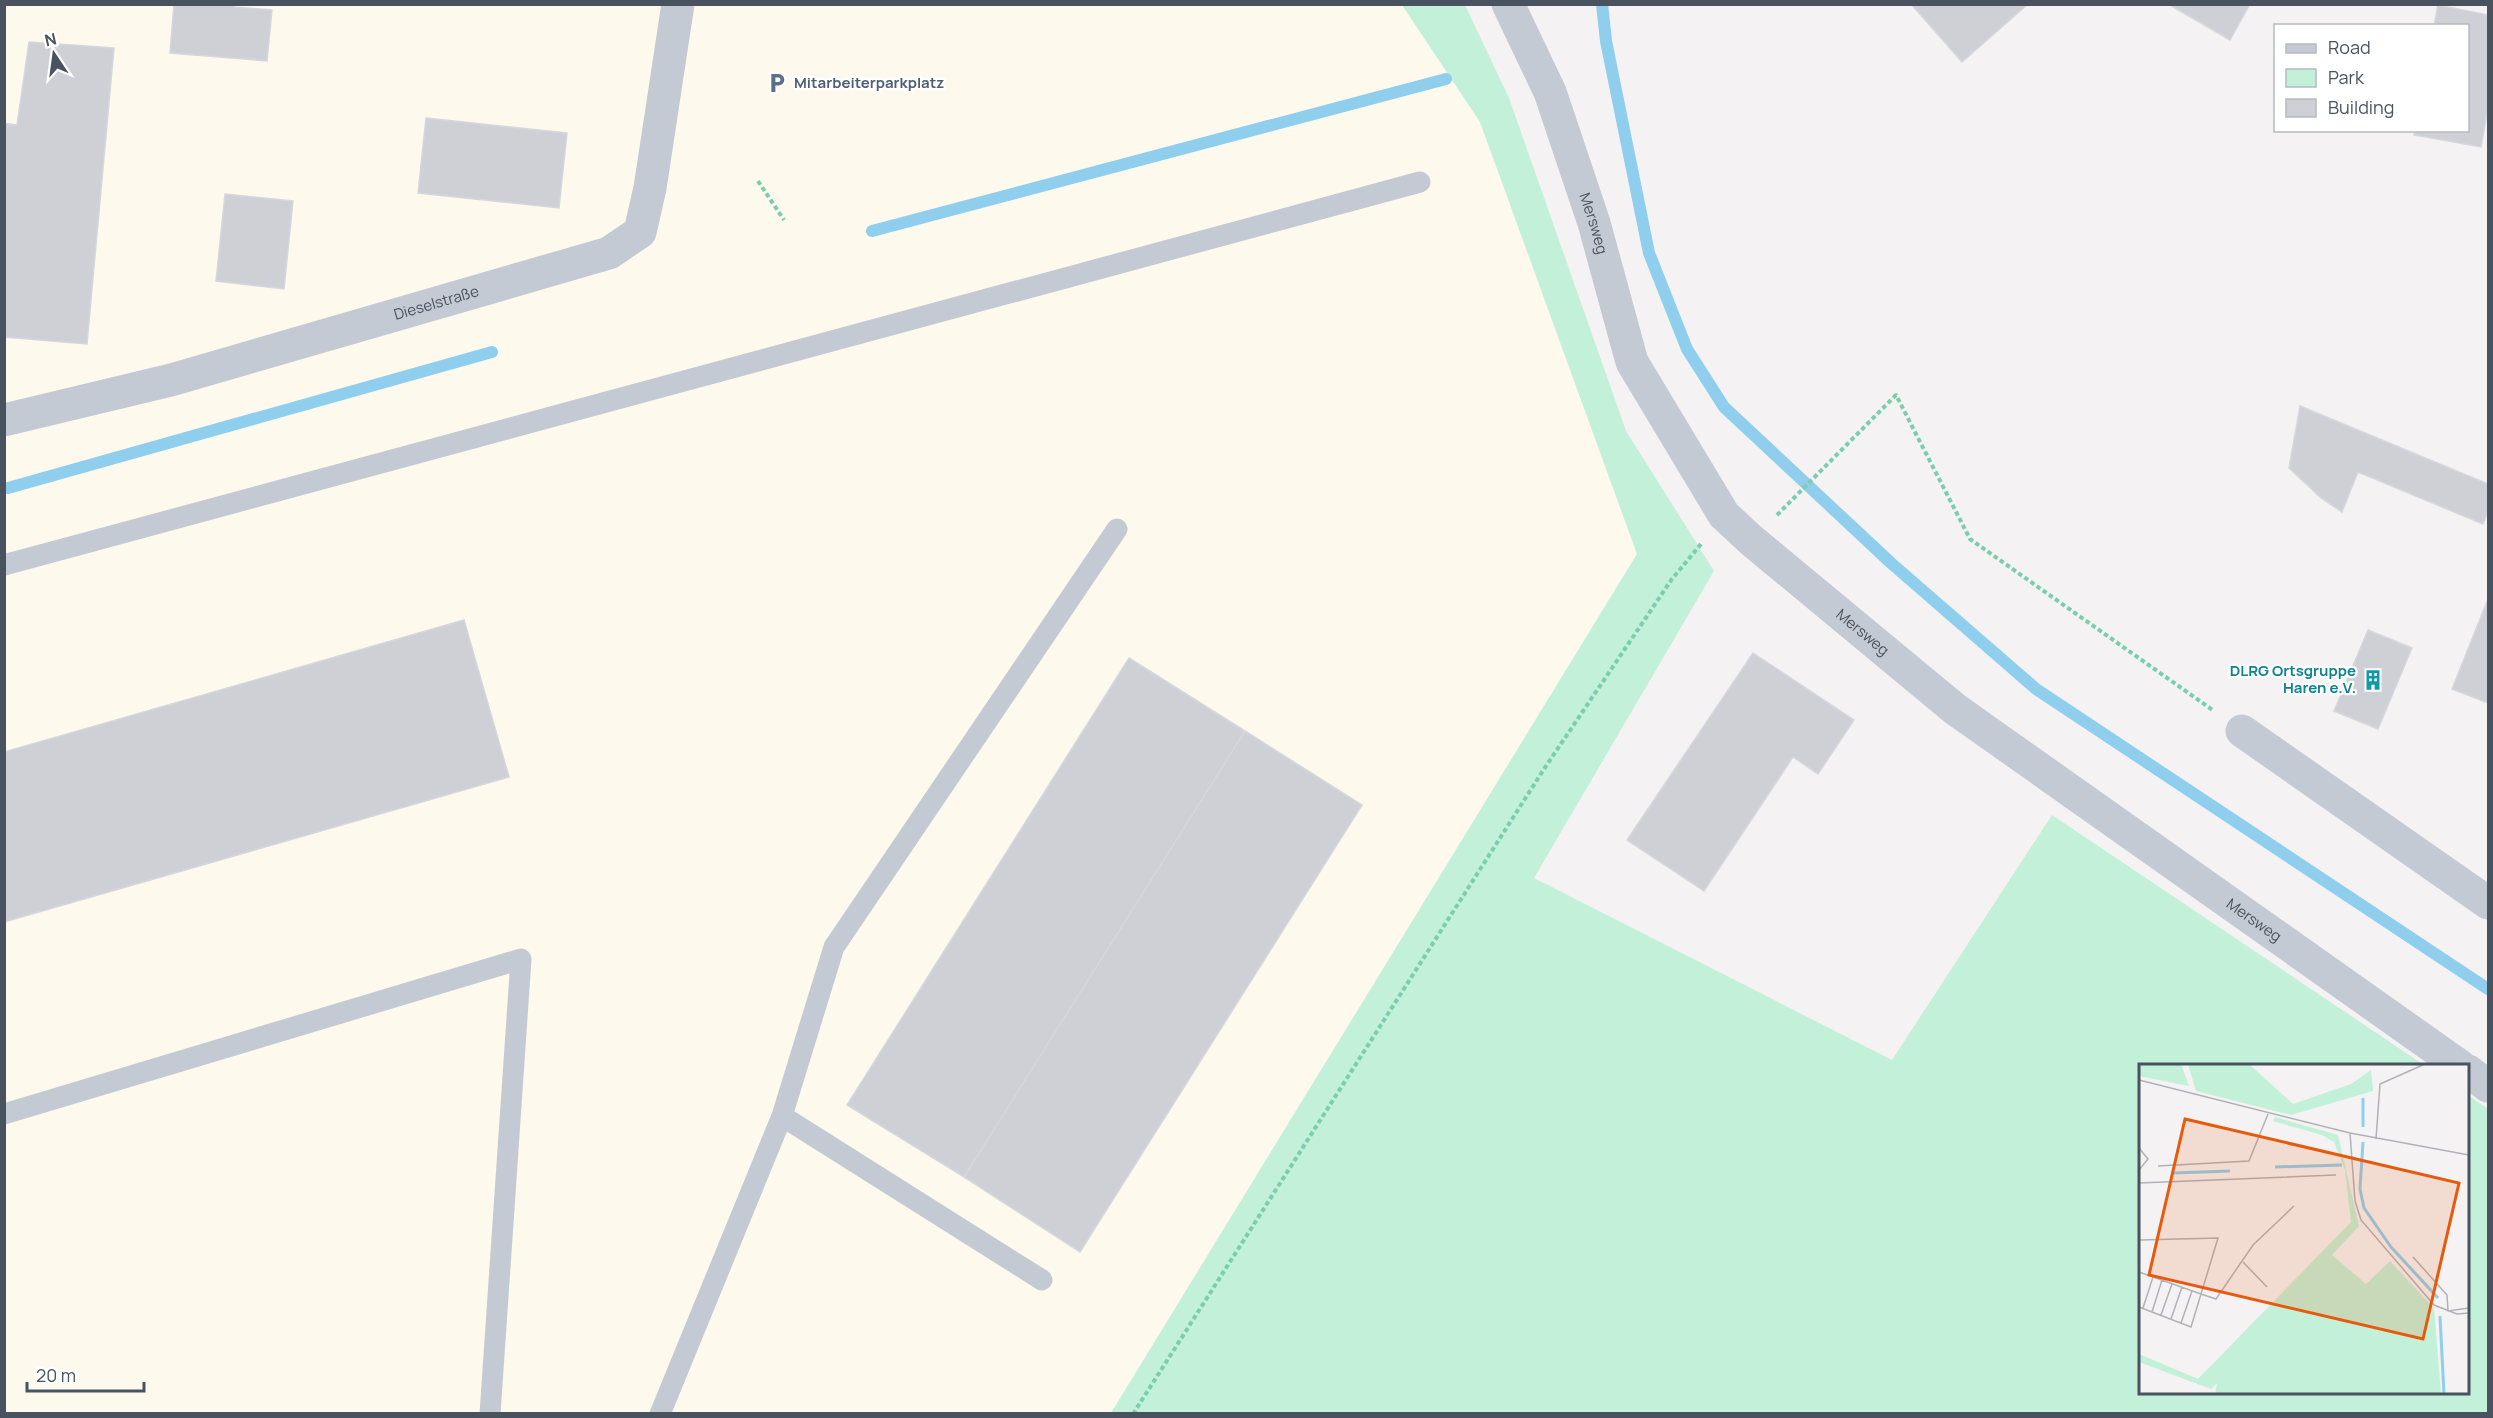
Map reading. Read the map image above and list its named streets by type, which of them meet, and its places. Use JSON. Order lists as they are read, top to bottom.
{
  "streets": {
    "street": ["Mersweg", "Dieselstraße"]
  },
  "places": {
    "parking": ["Mitarbeiterparkplatz"],
    "building": ["DLRG Ortsgruppe Haren e.V."]
  },
  "legend": ["Road", "Park", "Building"],
  "scale_bar": "20 m",
  "north": "top"
}
